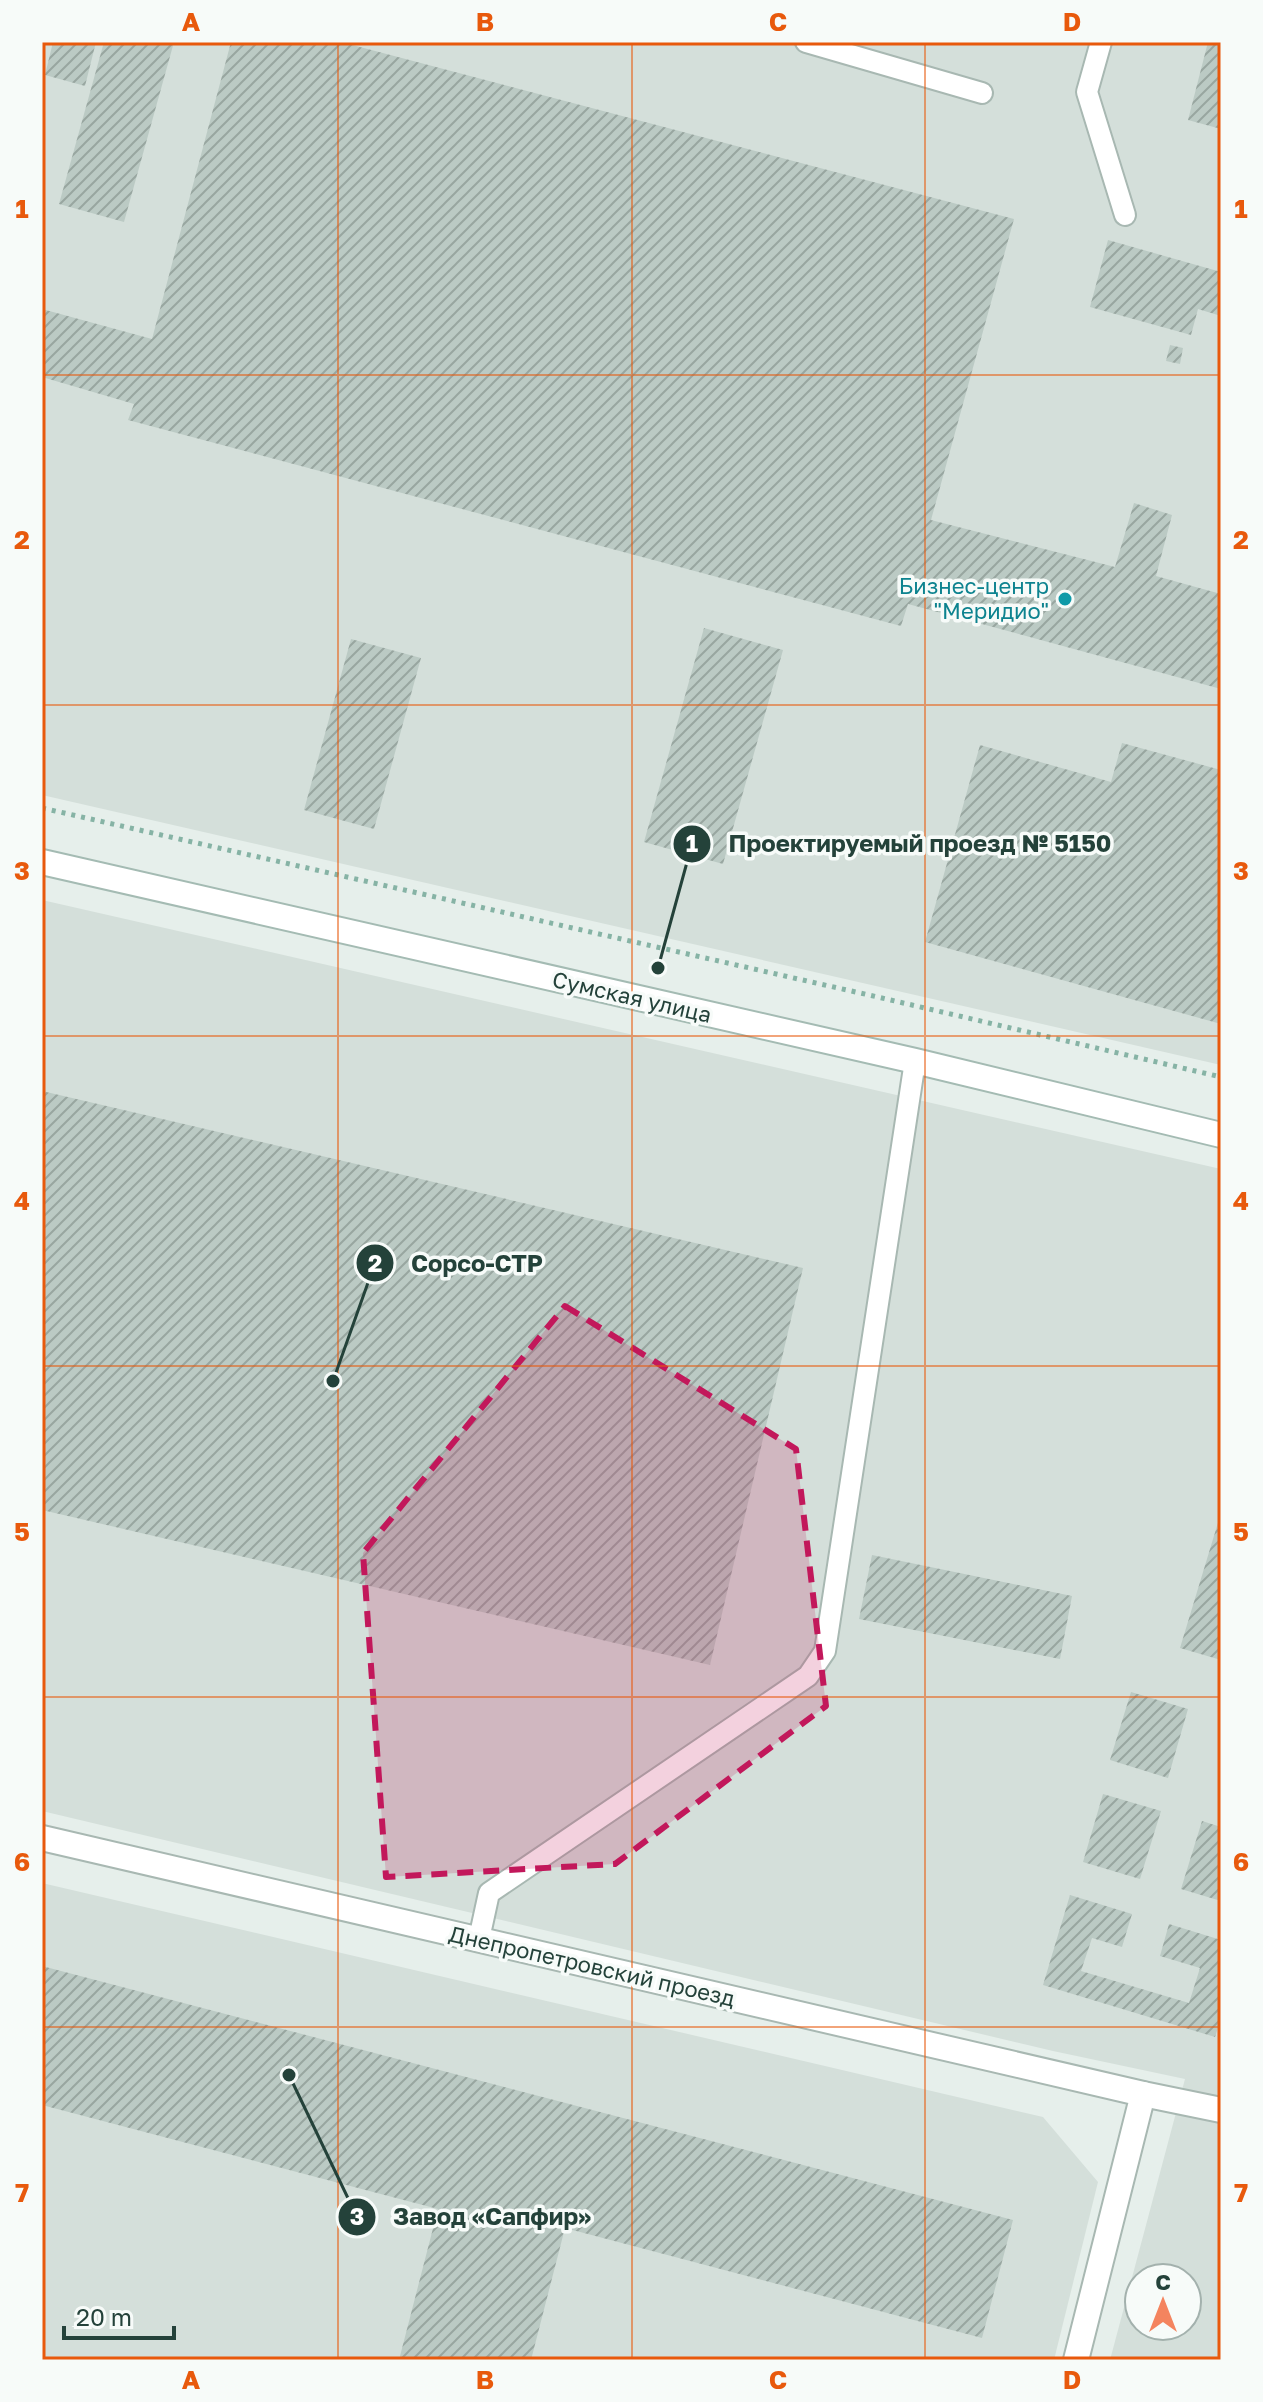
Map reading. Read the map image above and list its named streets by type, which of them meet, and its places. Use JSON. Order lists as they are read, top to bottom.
{
  "streets": {
    "street": ["Сумская улица", "Днепропетровский проезд"]
  },
  "places": [
    "Бизнес-центр \"Меридио\"",
    "Проектируемый проезд № 5150",
    "Сорсо-СТР",
    "Завод «Сапфир»"
  ],
  "scale_bar": "20 m",
  "north": "top",
  "grid": {
    "columns": [
      "A",
      "B",
      "C",
      "D"
    ],
    "rows": [
      "1",
      "2",
      "3",
      "4",
      "5",
      "6",
      "7"
    ]
  }
}
